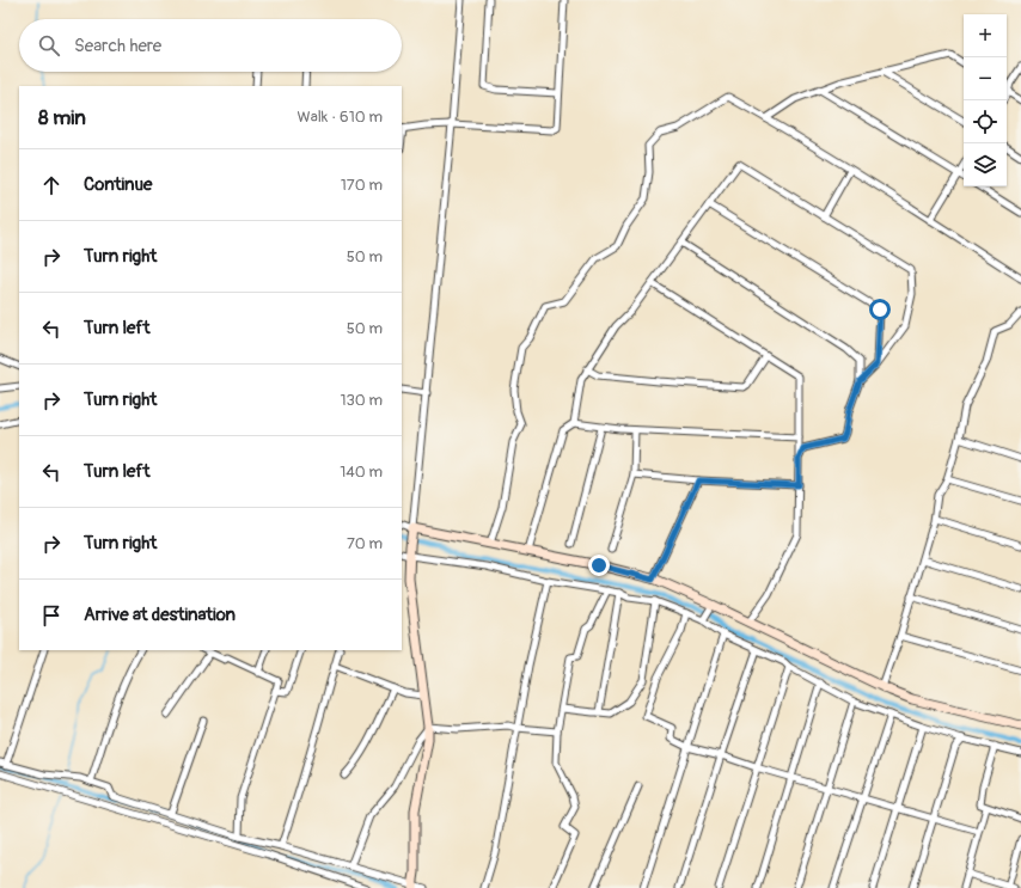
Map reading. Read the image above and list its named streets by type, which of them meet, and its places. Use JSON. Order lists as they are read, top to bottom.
{
  "page": {
    "map_buttons": ["+", "−"],
    "search": "Search here",
    "heading": ["8 min", "Walk · 610 m"],
    "list": [
      ["Continue", "170 m"],
      ["Turn right", "50 m"],
      ["Turn left", "50 m"],
      ["Turn right", "130 m"],
      ["Turn left", "140 m"],
      ["Turn right", "70 m"],
      "Arrive at destination"
    ]
  }
}
